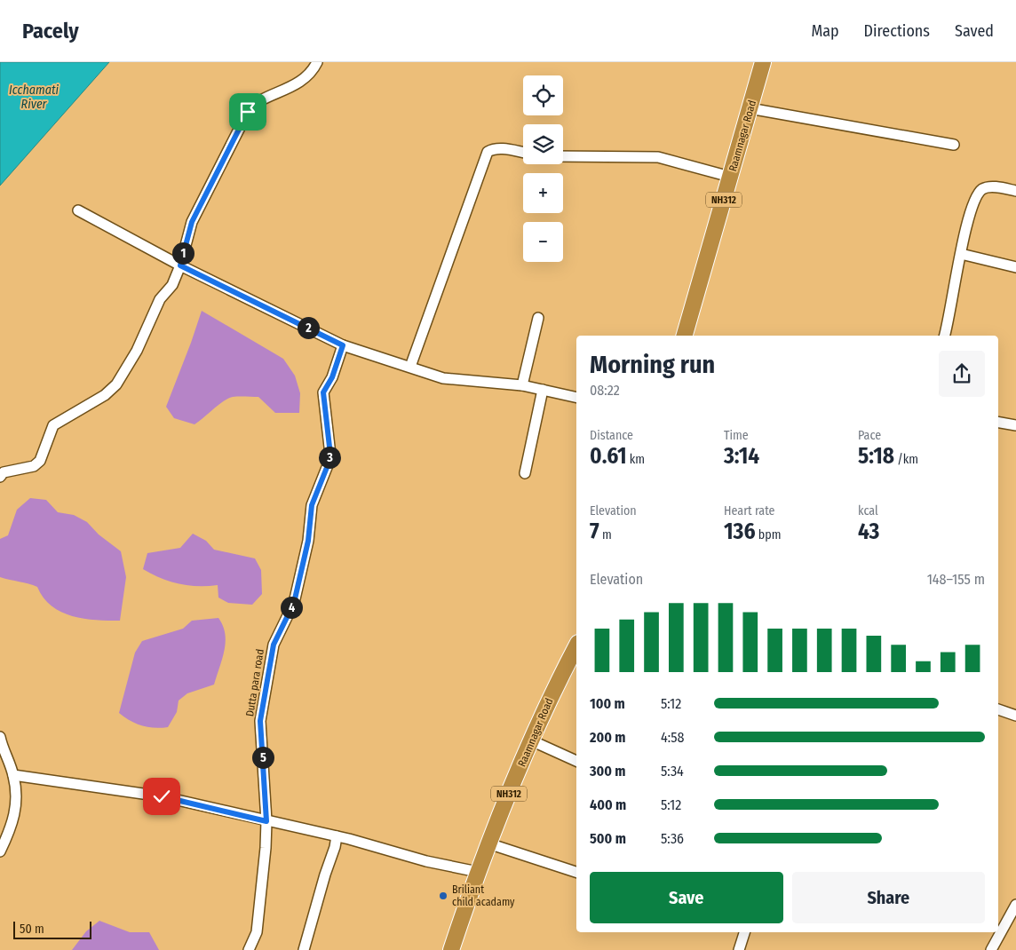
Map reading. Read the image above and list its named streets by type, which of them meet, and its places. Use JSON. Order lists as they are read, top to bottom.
{
  "streets": {
    "highway": ["Raamnagar Road", "NH312"],
    "street": ["Dutta para road"]
  },
  "water": ["Icchamati River"],
  "places": ["Briliant child acadamy"],
  "scale_bar": "50 m",
  "page": {
    "header": "Pacely",
    "nav": ["Map", "Directions", "Saved"],
    "map_buttons": ["+", "−"],
    "pins": [
      "1",
      "2",
      "3",
      "4",
      "5"
    ],
    "heading": ["Morning run", "08:22"],
    "stats": [
      ["Distance", "0.61 km"],
      ["Time", "3:14"],
      ["Pace", "5:18 /km"],
      ["Elevation", "7 m"],
      ["Heart rate", "136 bpm"],
      ["kcal", "43"]
    ],
    "chart": ["Elevation", "148–155 m"],
    "list": [
      {
        "name": "100 m",
        "note": "5:12"
      },
      {
        "name": "200 m",
        "note": "4:58"
      },
      {
        "name": "300 m",
        "note": "5:34"
      },
      {
        "name": "400 m",
        "note": "5:12"
      },
      {
        "name": "500 m",
        "note": "5:36"
      }
    ],
    "buttons": ["Save", "Share"],
    "scale": "50 m"
  }
}
